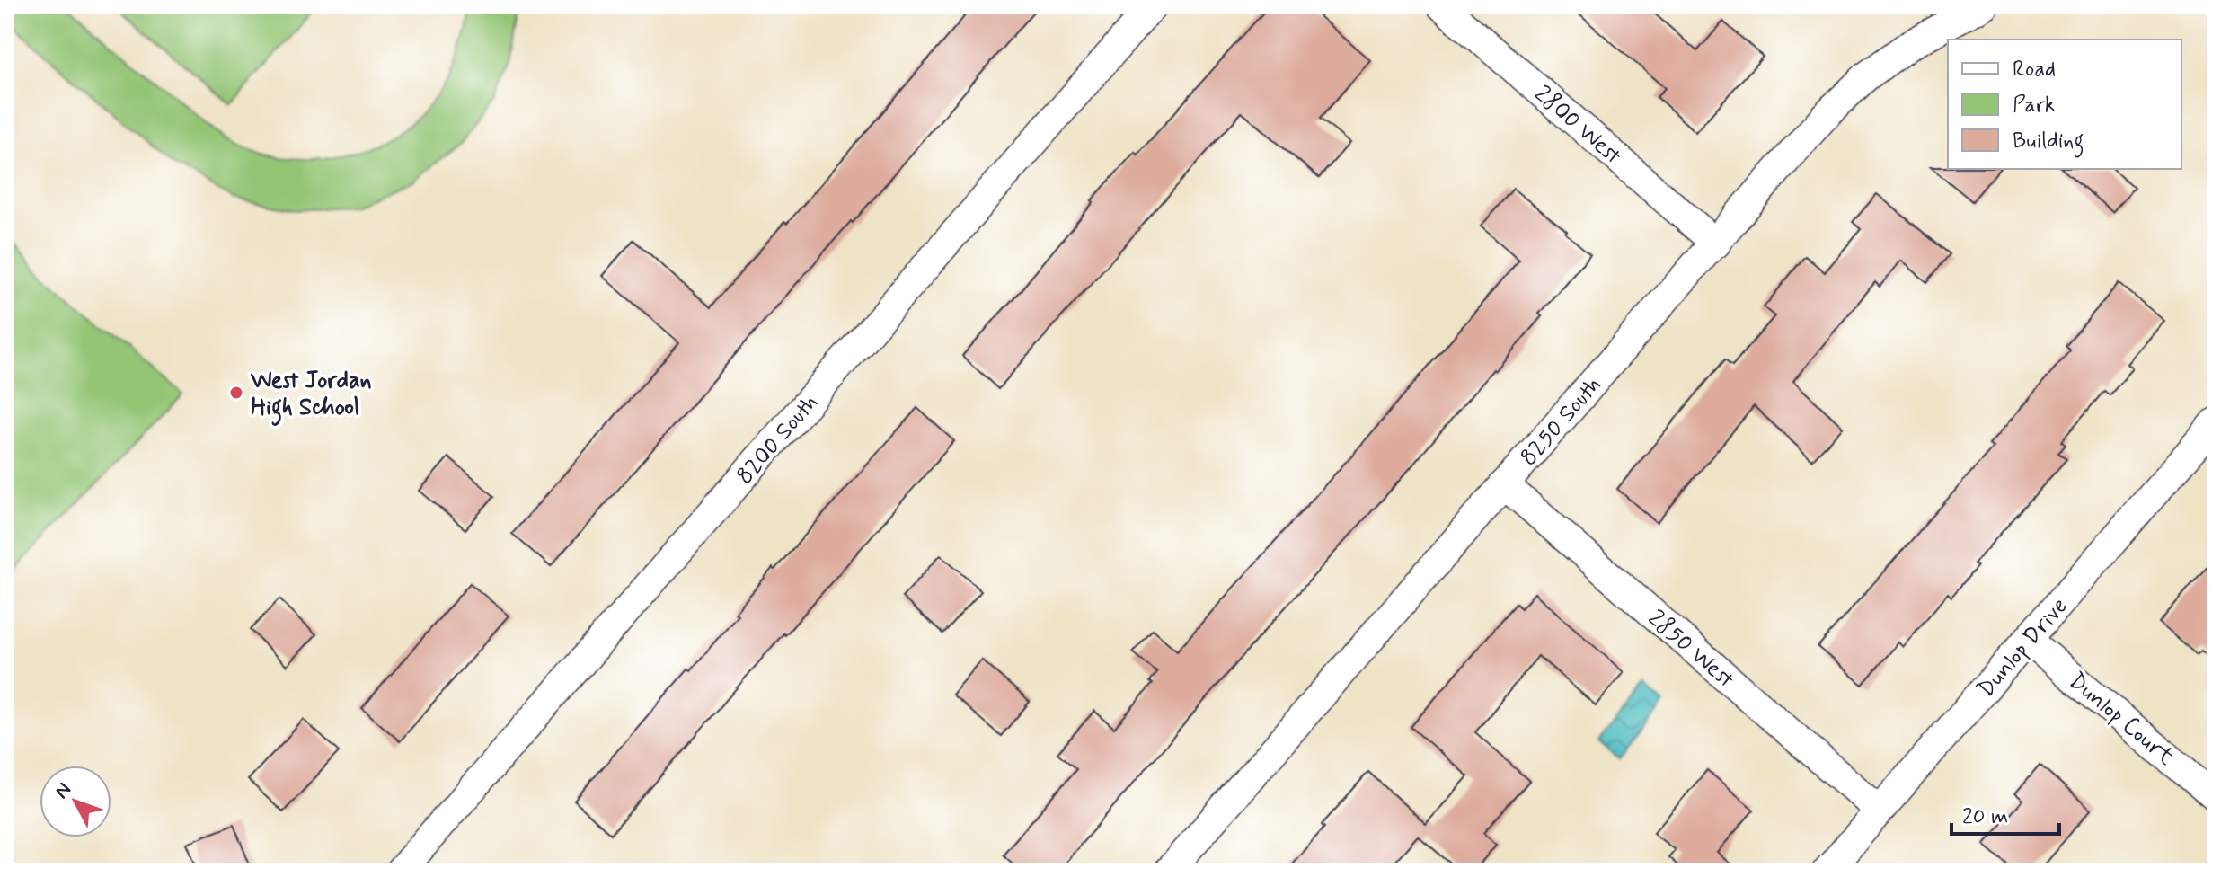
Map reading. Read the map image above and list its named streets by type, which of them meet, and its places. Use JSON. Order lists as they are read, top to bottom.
{
  "streets": {
    "street": [
      "2800 West",
      "8250 South",
      "8200 South",
      "Dunlop Drive",
      "2850 West",
      "Dunlop Court"
    ]
  },
  "crossings": [
    ["2800 West", "8250 South"],
    ["8250 South", "2850 West"],
    ["Dunlop Drive", "2850 West"],
    ["Dunlop Drive", "Dunlop Court"]
  ],
  "places": ["West Jordan High School"],
  "legend": ["Road", "Park", "Building"],
  "scale_bar": "20 m",
  "north": "top left"
}
